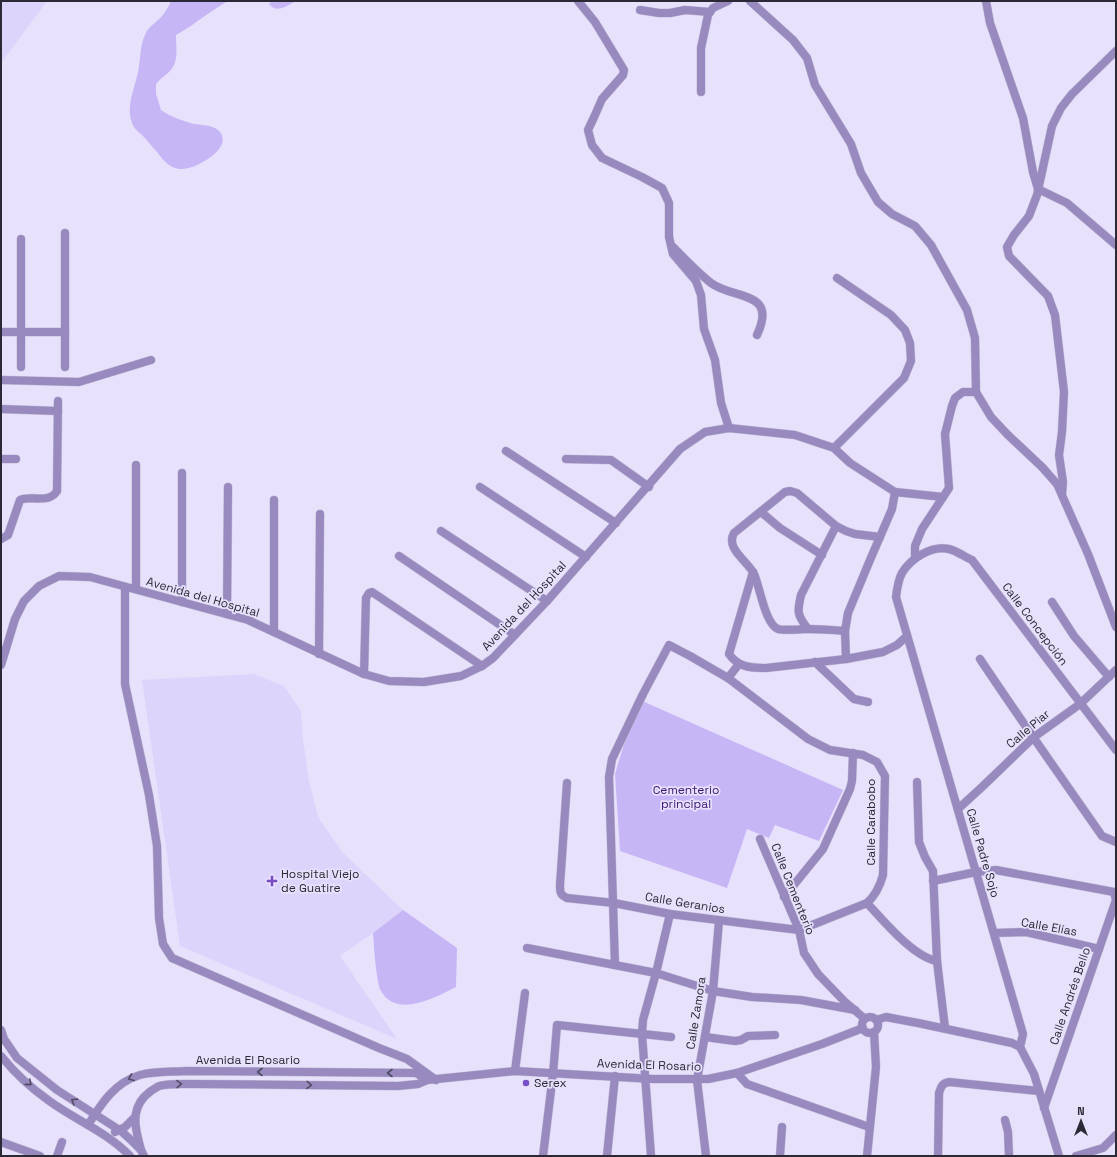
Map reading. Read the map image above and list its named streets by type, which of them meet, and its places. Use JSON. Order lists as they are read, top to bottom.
{
  "streets": {
    "street": [
      "Avenida del Hospital",
      "Calle Concepción",
      "Calle Piar",
      "Calle Carabobo",
      "Calle Padre Sojo",
      "Calle Cementerio",
      "Calle Geranios",
      "Calle Elías",
      "Calle Andrés Bello",
      "Calle Zamora",
      "Avenida El Rosario"
    ]
  },
  "crossings": [
    ["Calle Concepción", "Calle Piar"],
    ["Calle Concepción", "Calle Padre Sojo"],
    ["Calle Piar", "Calle Padre Sojo"],
    ["Calle Carabobo", "Calle Geranios"],
    ["Calle Padre Sojo", "Calle Elías"],
    ["Calle Padre Sojo", "Calle Andrés Bello"],
    ["Calle Cementerio", "Calle Geranios"],
    ["Calle Cementerio", "Avenida El Rosario"],
    ["Calle Geranios", "Calle Zamora"],
    ["Calle Elías", "Calle Andrés Bello"],
    ["Calle Zamora", "Avenida El Rosario"]
  ],
  "parks": ["Cementerio principal"],
  "places": {
    "health": ["Hospital Viejo de Guatire"],
    "other": ["Serex"]
  },
  "north": "top"
}
